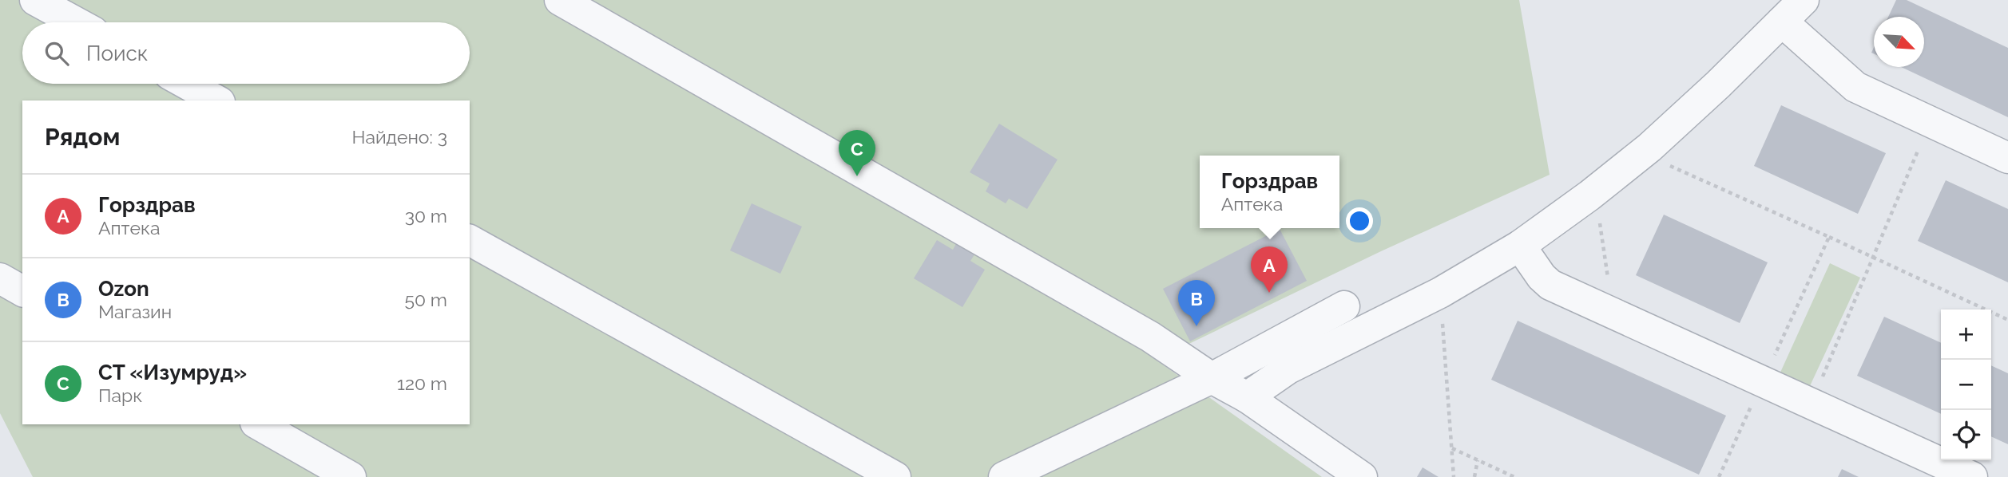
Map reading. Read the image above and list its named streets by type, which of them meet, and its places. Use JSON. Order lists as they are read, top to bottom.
{
  "north": "bottom right",
  "page": {
    "search": "Поиск",
    "heading": ["Рядом", "Найдено: 3"],
    "pins": ["C", "A", "B"],
    "popup": ["Горздрав", "Аптека"],
    "list": [
      {
        "mark": "A",
        "name": "Горздрав",
        "note": "Аптека",
        "value": "30 m"
      },
      {
        "mark": "B",
        "name": "Ozon",
        "note": "Магазин",
        "value": "50 m"
      },
      {
        "mark": "C",
        "name": "СТ «Изумруд»",
        "note": "Парк",
        "value": "120 m"
      }
    ],
    "map_buttons": ["+", "−"]
  }
}
